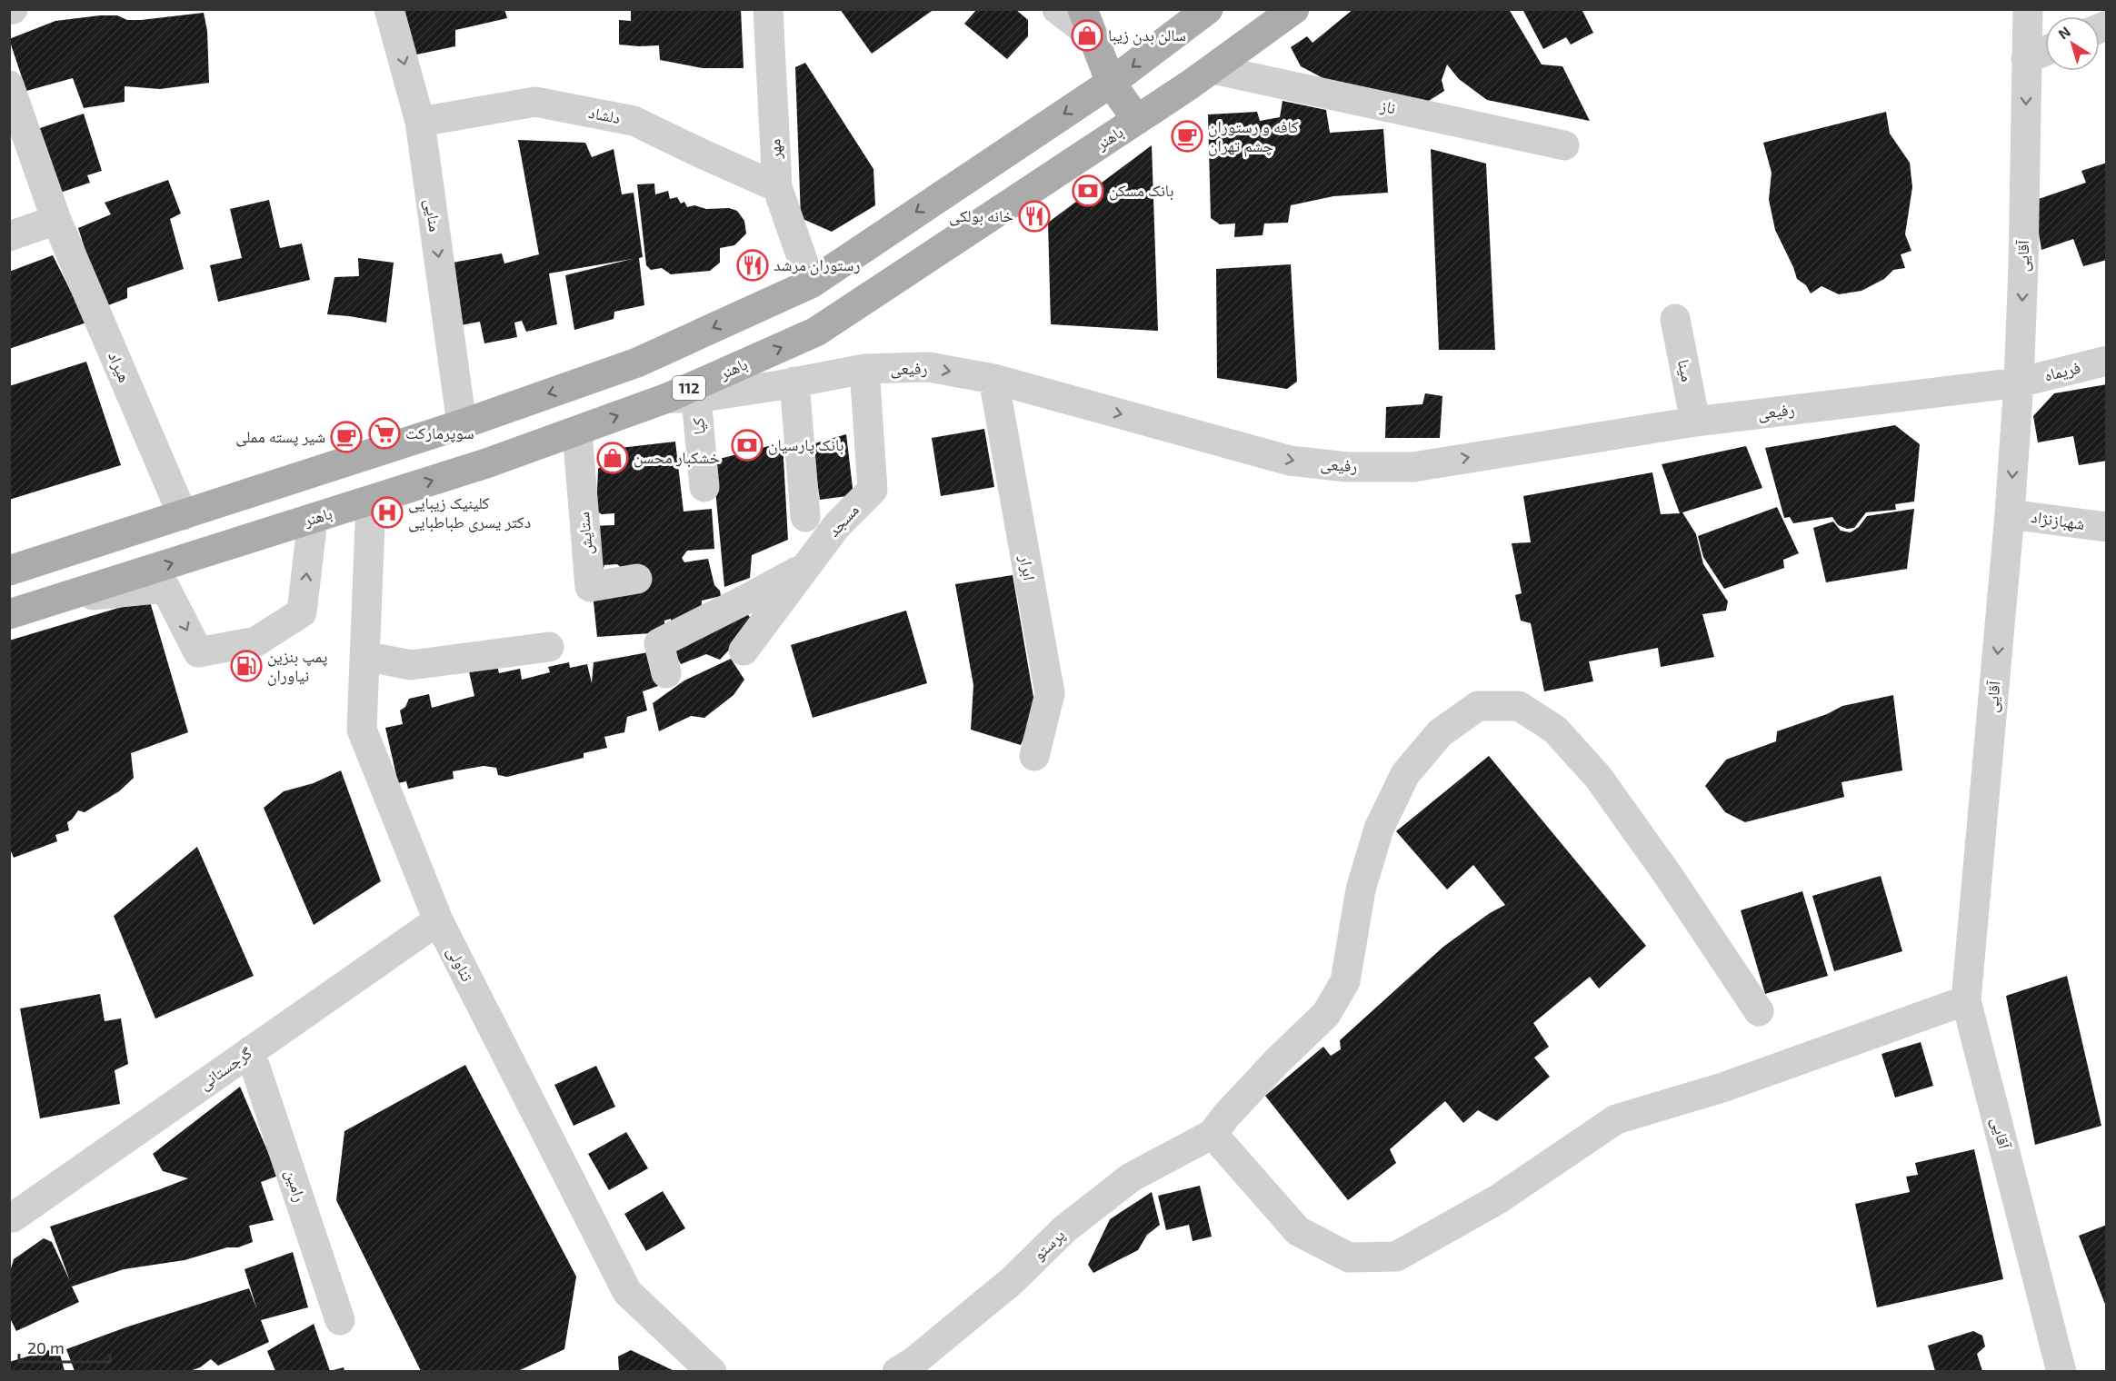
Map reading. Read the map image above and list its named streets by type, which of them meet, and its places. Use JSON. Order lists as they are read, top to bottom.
{
  "streets": {
    "main road": ["باهنر", "112"],
    "street": [
      "ناز",
      "دلشاد",
      "مهر",
      "منایی",
      "آقایی",
      "هیراد",
      "رفیعی",
      "مینا",
      "فریماه",
      "کیا",
      "مسجد",
      "شهبازنژاد",
      "ستایش",
      "ابرار",
      "تناولی",
      "گرجستانی",
      "رامین",
      "پرستو"
    ]
  },
  "crossings": [
    ["ناز", "باهنر"],
    ["دلشاد", "مهر"],
    ["دلشاد", "منایی"],
    ["باهنر", "رفیعی"],
    ["باهنر", "ستایش"],
    ["باهنر", "تناولی"],
    ["آقایی", "رفیعی"],
    ["آقایی", "فریماه"],
    ["آقایی", "شهبازنژاد"],
    ["رفیعی", "مینا"],
    ["رفیعی", "فریماه"],
    ["رفیعی", "کیا"],
    ["رفیعی", "مسجد"],
    ["رفیعی", "ابرار"],
    ["تناولی", "گرجستانی"],
    ["گرجستانی", "رامین"]
  ],
  "one_way": ["منایی", "آقایی", "رفیعی"],
  "places": {
    "shop": ["سالن بدن زیبا", "خشکبار محسن"],
    "cafe": ["کافه و رستوران چشم تهران", "شیر پسته مملی"],
    "bank": ["بانک مسکن", "بانک پارسیان"],
    "restaurant": ["خانه بولکی", "رستوران مرشد"],
    "supermarket": ["سوپرمارکت"],
    "hospital": ["کلینیک زیبایی دکتر یسری طباطبایی"],
    "fuel station": ["پمپ بنزین نیاوران"]
  },
  "scale_bar": "20 m",
  "north": "top left"
}
